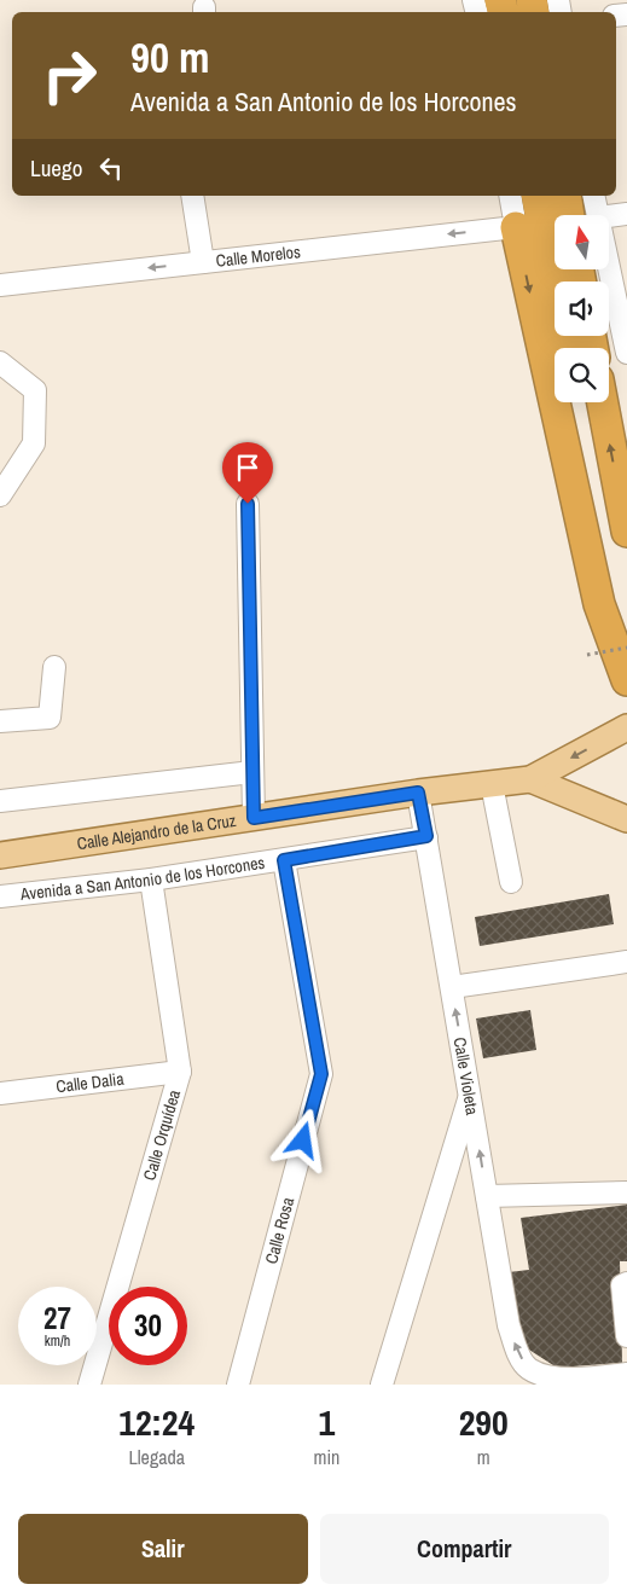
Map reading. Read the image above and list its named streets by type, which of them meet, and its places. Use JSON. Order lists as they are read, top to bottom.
{
  "streets": {
    "main road": ["Calle Alejandro de la Cruz"],
    "street": [
      "Calle Morelos",
      "Avenida a San Antonio de los Horcones",
      "Calle Violeta",
      "Calle Dalia",
      "Calle Orquídea",
      "Calle Rosa"
    ]
  },
  "crossings": [
    ["Calle Alejandro de la Cruz", "Calle Violeta"],
    ["Avenida a San Antonio de los Horcones", "Calle Violeta"],
    ["Avenida a San Antonio de los Horcones", "Calle Orquídea"],
    ["Avenida a San Antonio de los Horcones", "Calle Rosa"],
    ["Calle Dalia", "Calle Orquídea"]
  ],
  "one_way": ["Calle Morelos"],
  "north": "top",
  "page": {
    "turn": ["90 m", "Avenida a San Antonio de los Horcones"],
    "then": "Luego",
    "speed": "27 km/h",
    "limit": "30",
    "eta": [
      "12:24",
      "Llegada",
      "1",
      "min",
      "290",
      "m"
    ],
    "buttons": ["Salir", "Compartir"]
  }
}
